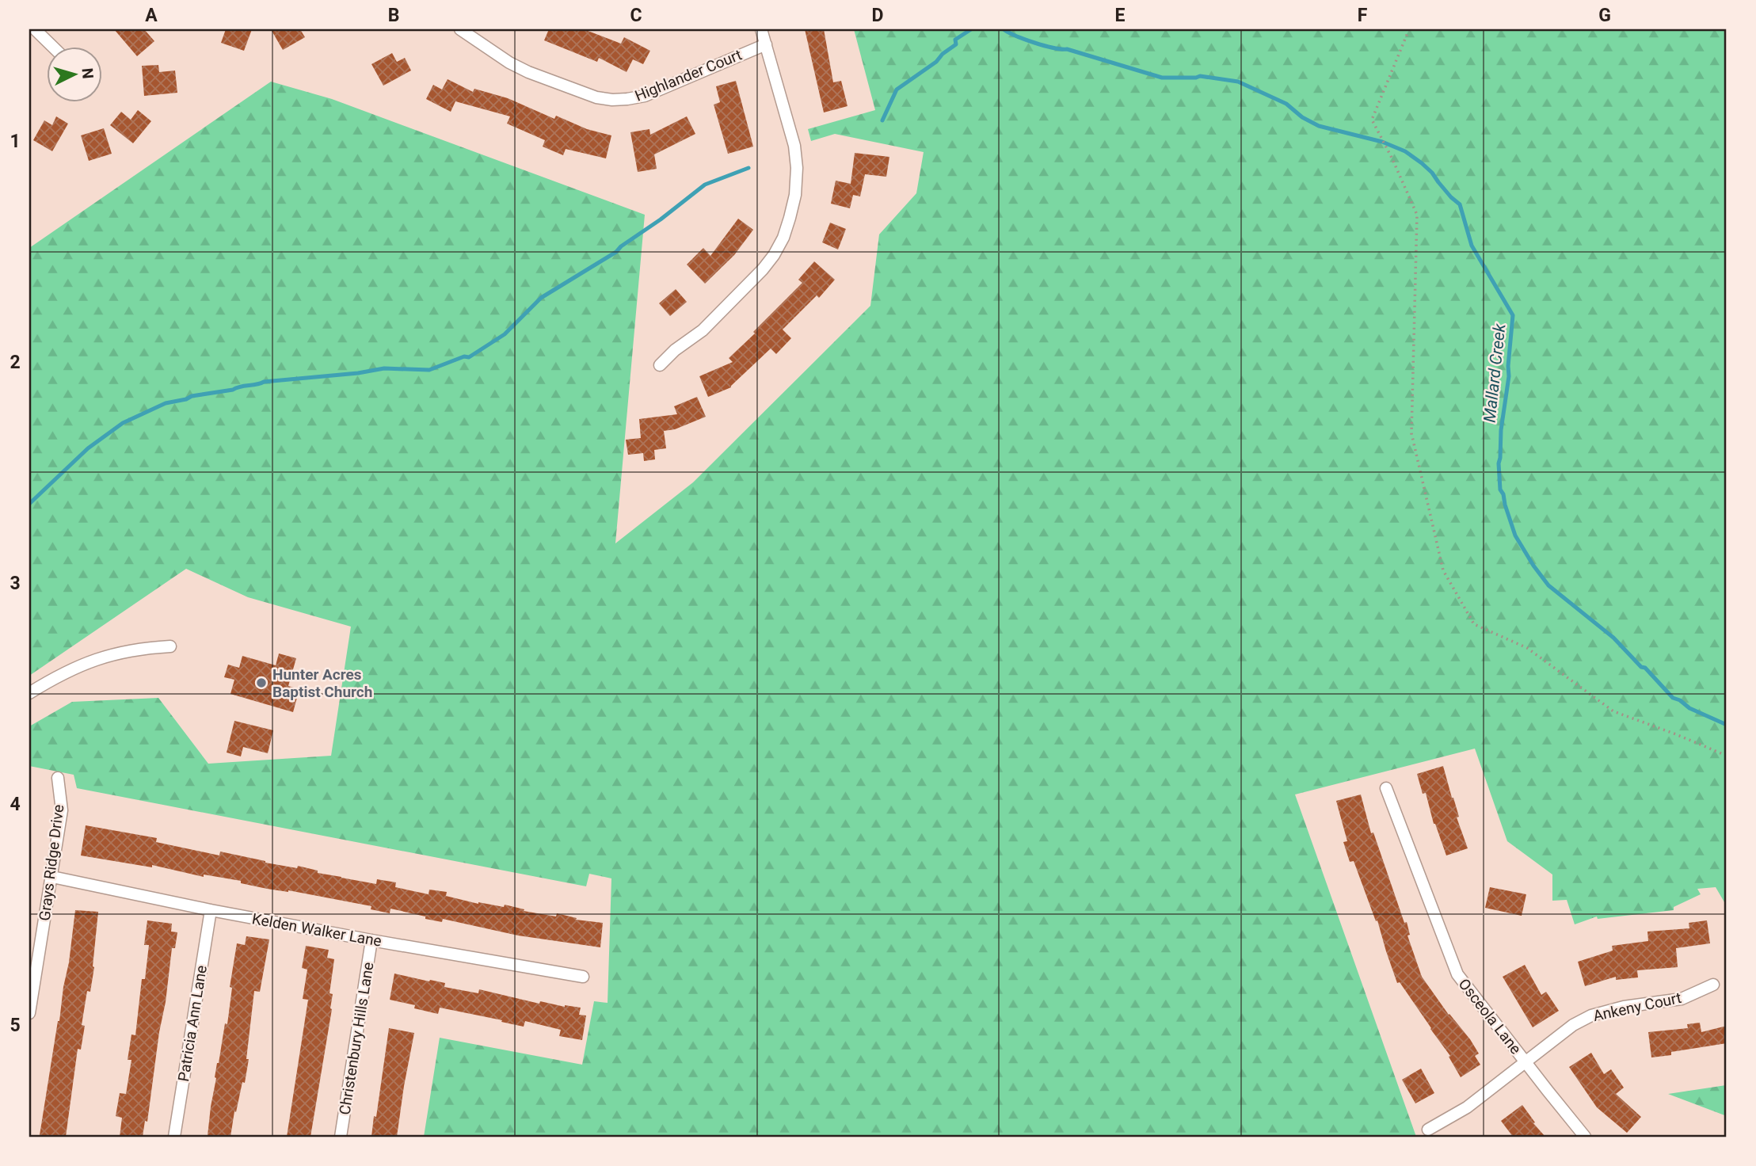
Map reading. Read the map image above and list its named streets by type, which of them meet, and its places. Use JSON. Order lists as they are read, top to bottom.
{
  "streets": {
    "street": [
      "Highlander Court",
      "Grays Ridge Drive",
      "Kelden Walker Lane",
      "Ankeny Court",
      "Osceola Lane",
      "Patricia Ann Lane",
      "Christenbury Hills Lane"
    ]
  },
  "crossings": [
    ["Grays Ridge Drive", "Kelden Walker Lane"],
    ["Kelden Walker Lane", "Patricia Ann Lane"],
    ["Kelden Walker Lane", "Christenbury Hills Lane"],
    ["Ankeny Court", "Osceola Lane"]
  ],
  "water": ["Mallard Creek"],
  "places": ["Hunter Acres Baptist Church"],
  "north": "right",
  "grid": {
    "columns": [
      "A",
      "B",
      "C",
      "D",
      "E",
      "F",
      "G"
    ],
    "rows": [
      "1",
      "2",
      "3",
      "4",
      "5"
    ]
  }
}
